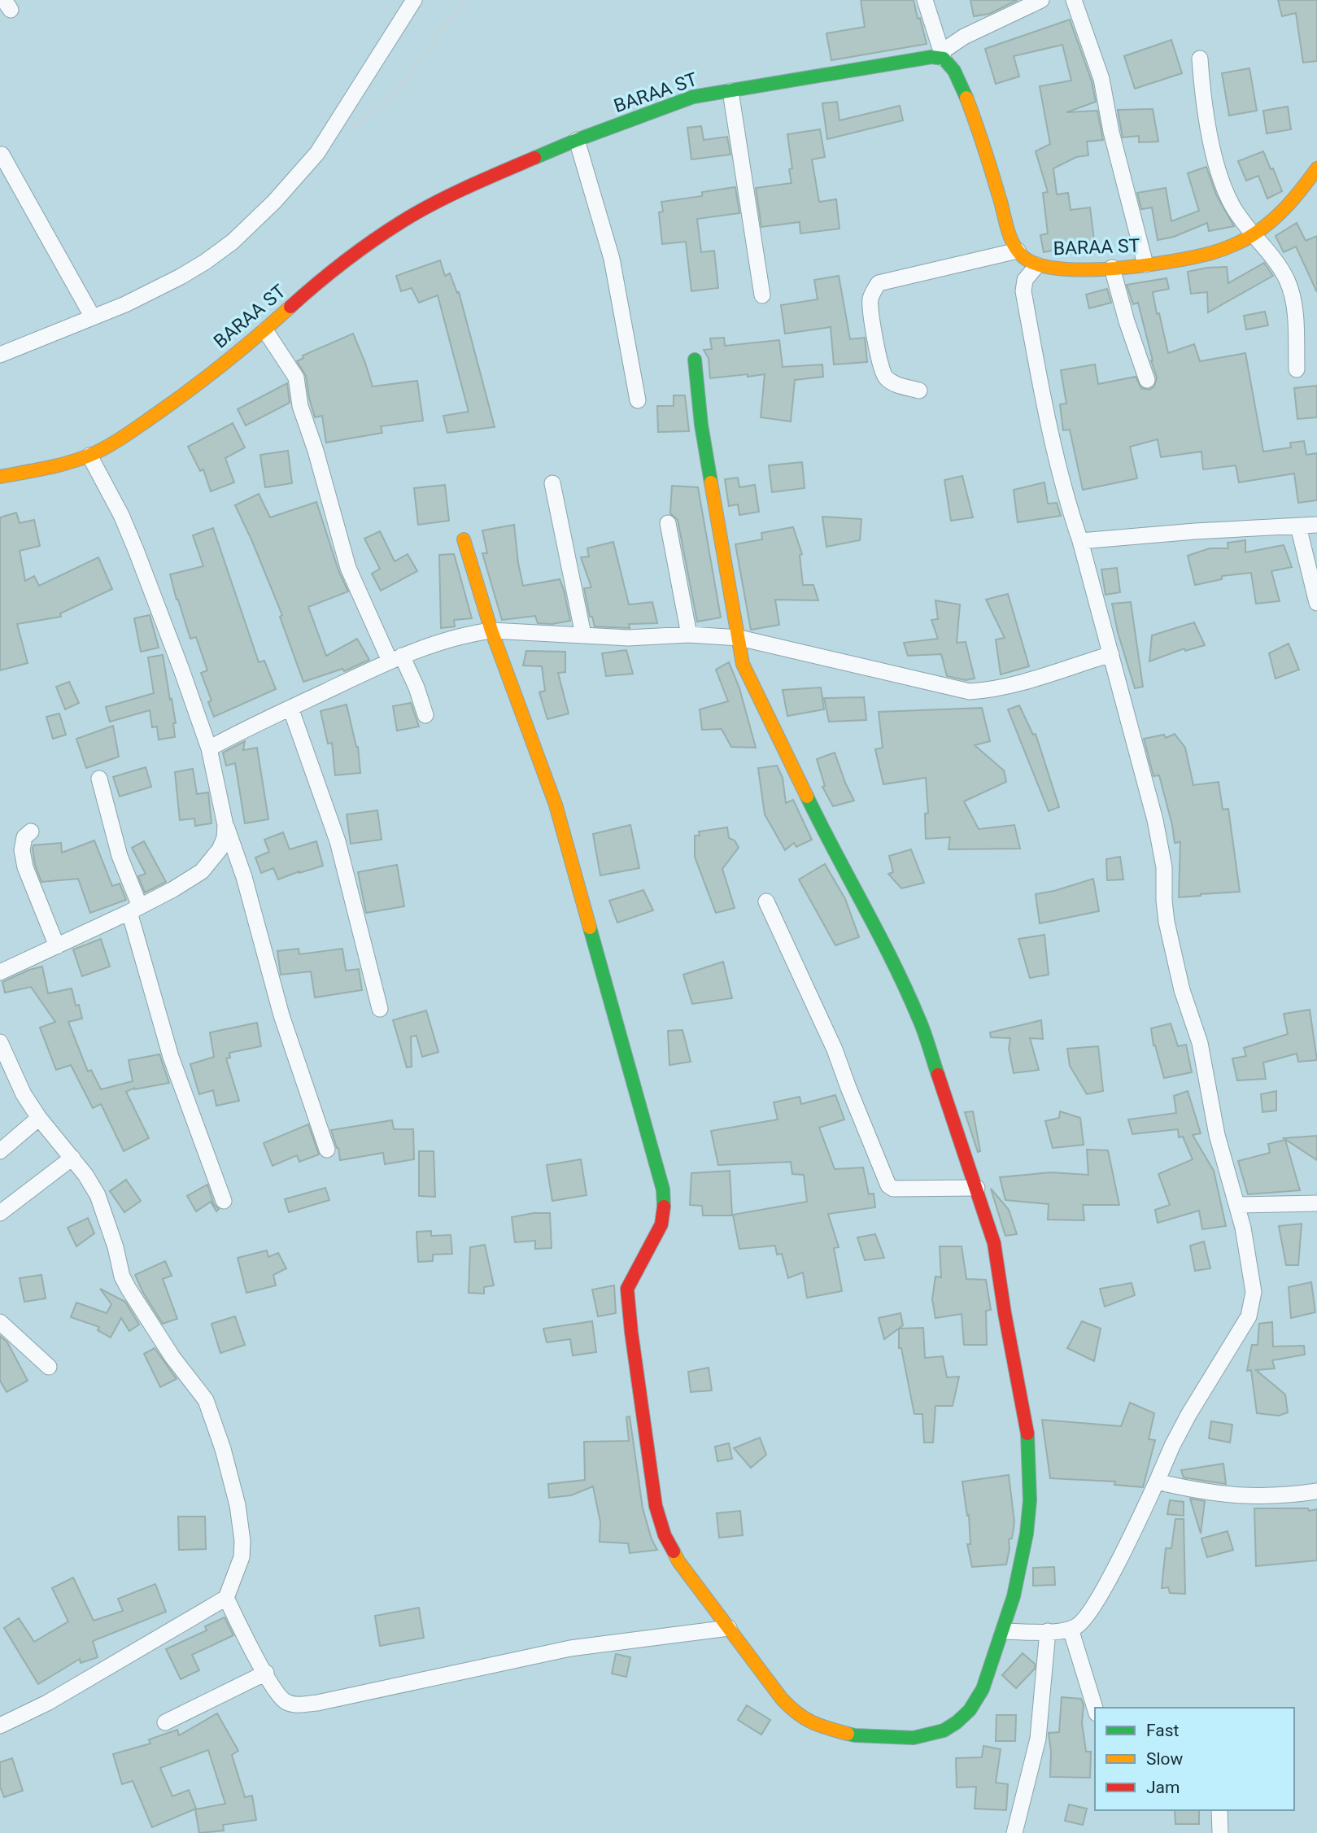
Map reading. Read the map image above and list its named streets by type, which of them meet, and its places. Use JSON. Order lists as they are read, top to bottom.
{
  "streets": {
    "street": ["BARAA ST"]
  },
  "legend": ["Fast", "Slow", "Jam"]
}
